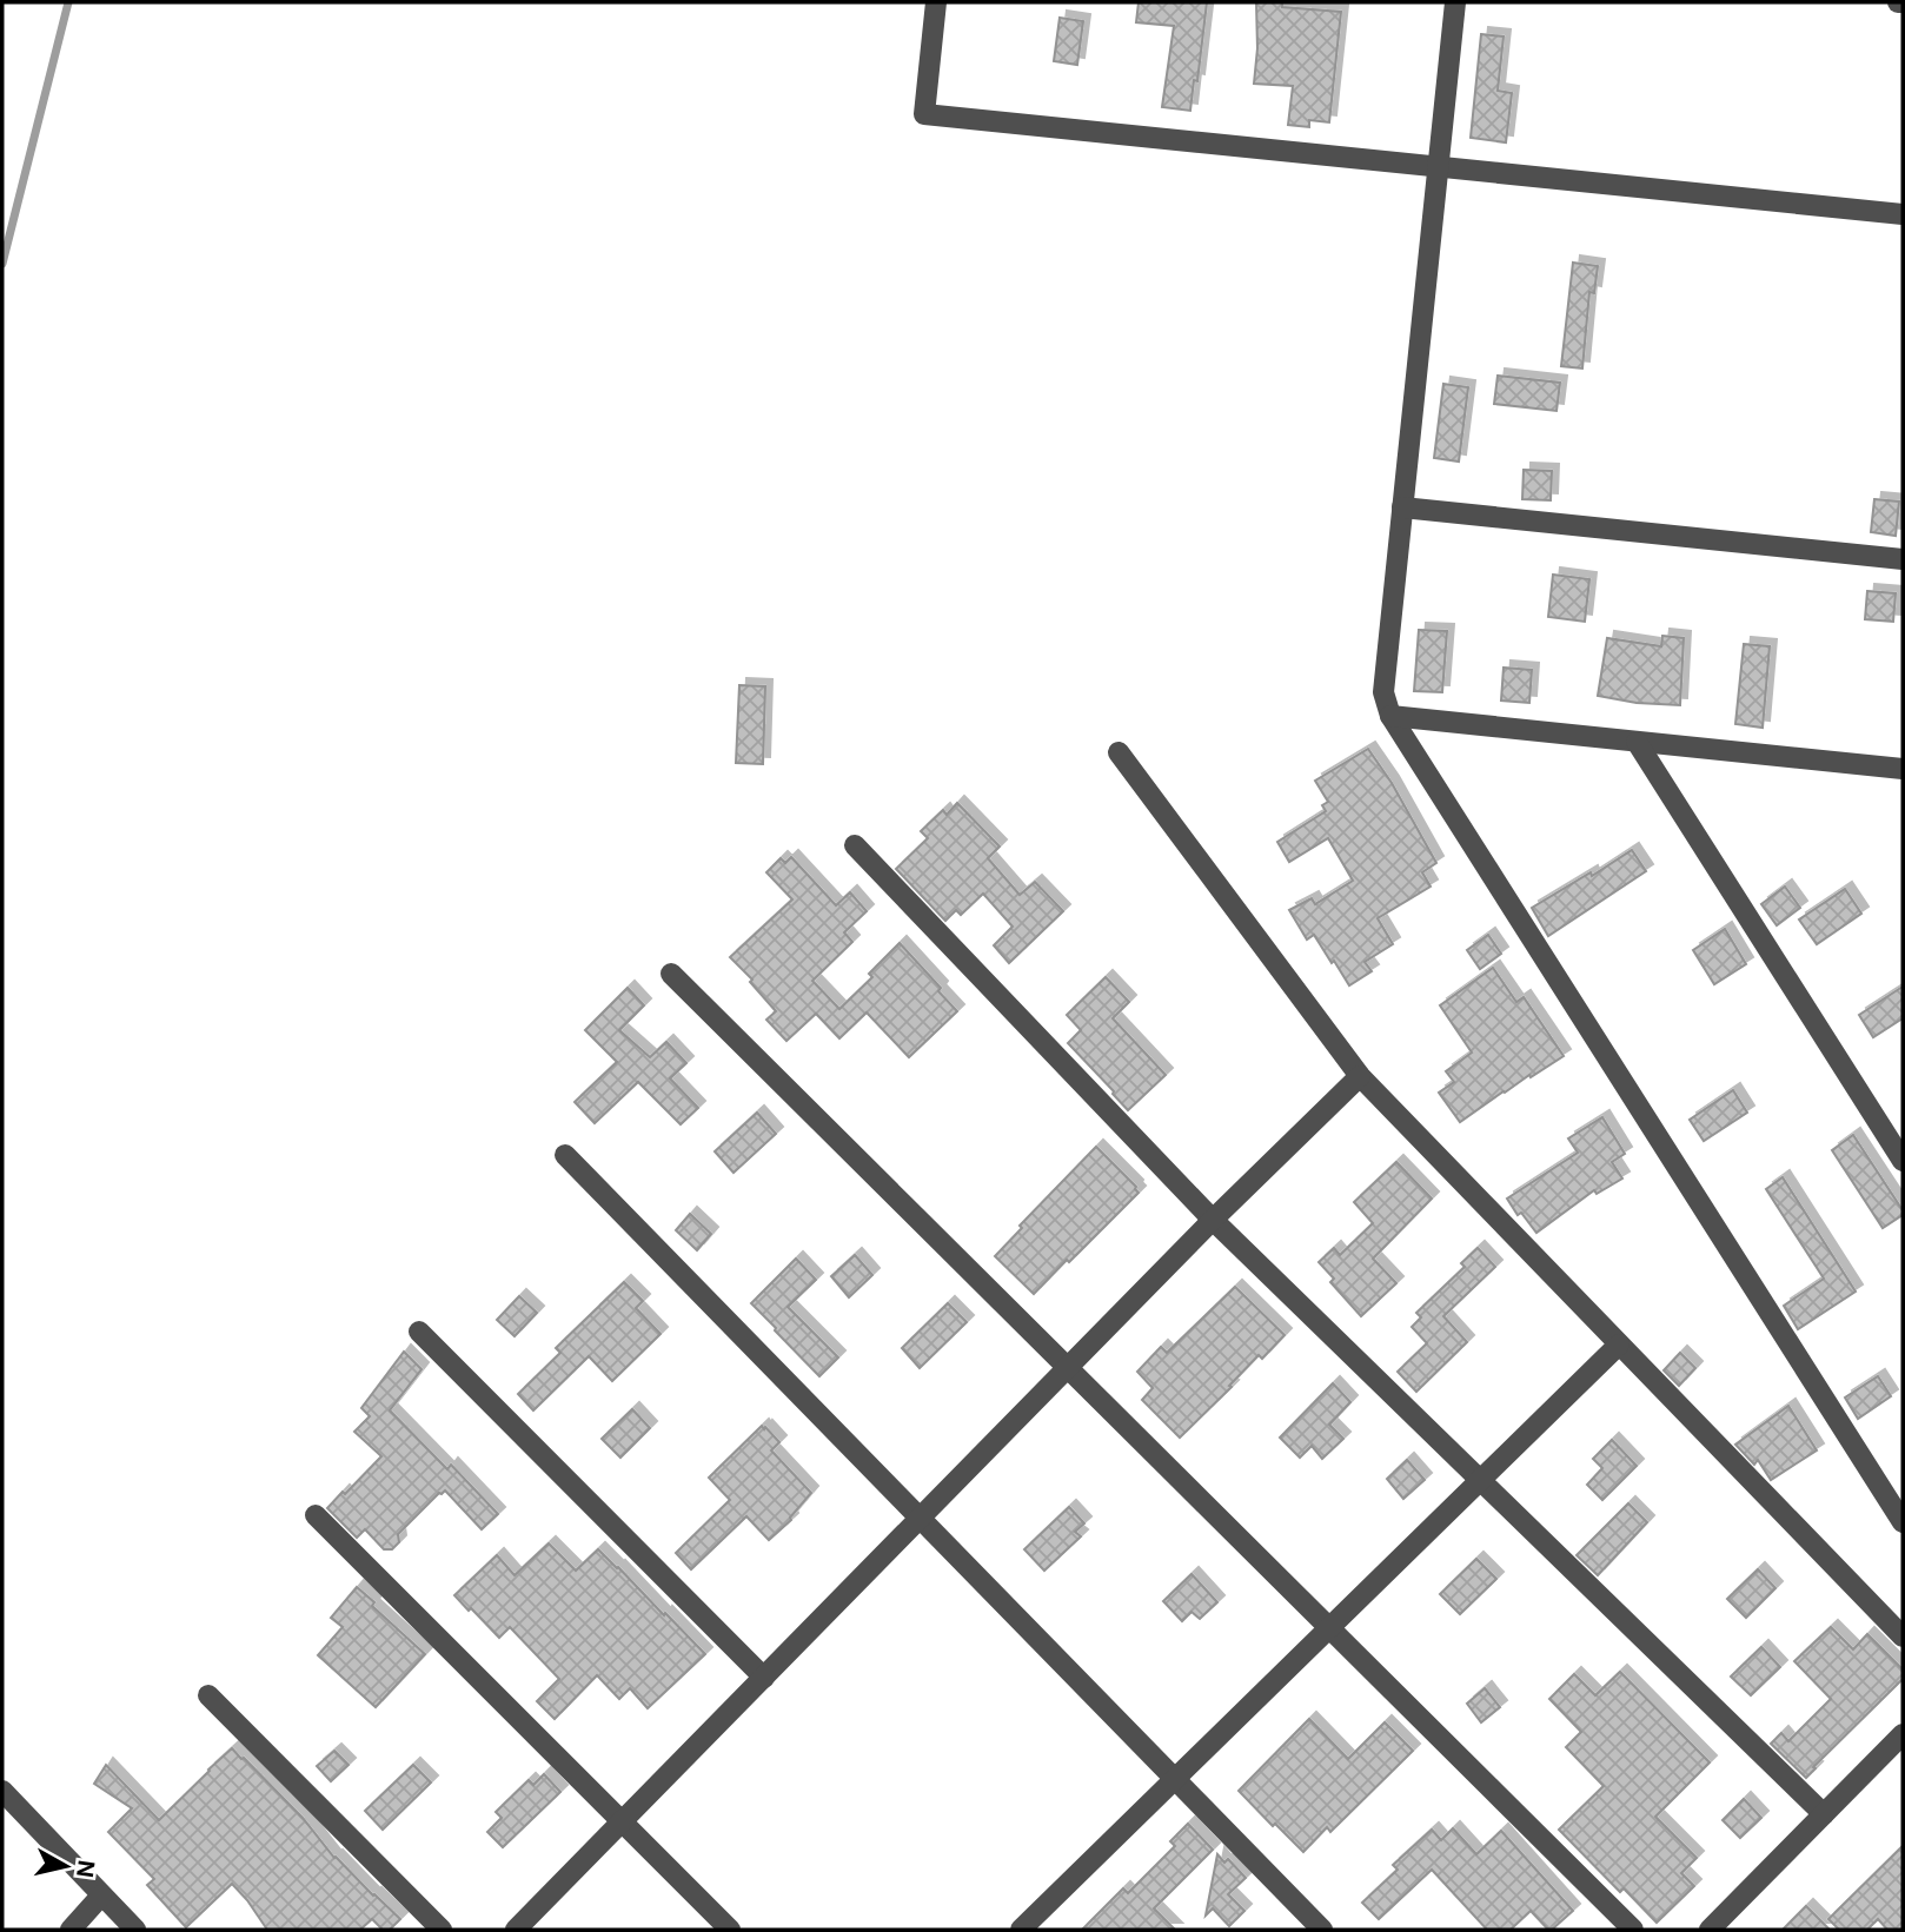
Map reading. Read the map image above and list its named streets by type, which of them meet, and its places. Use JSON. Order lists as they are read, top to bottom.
{
  "north": "right"
}
